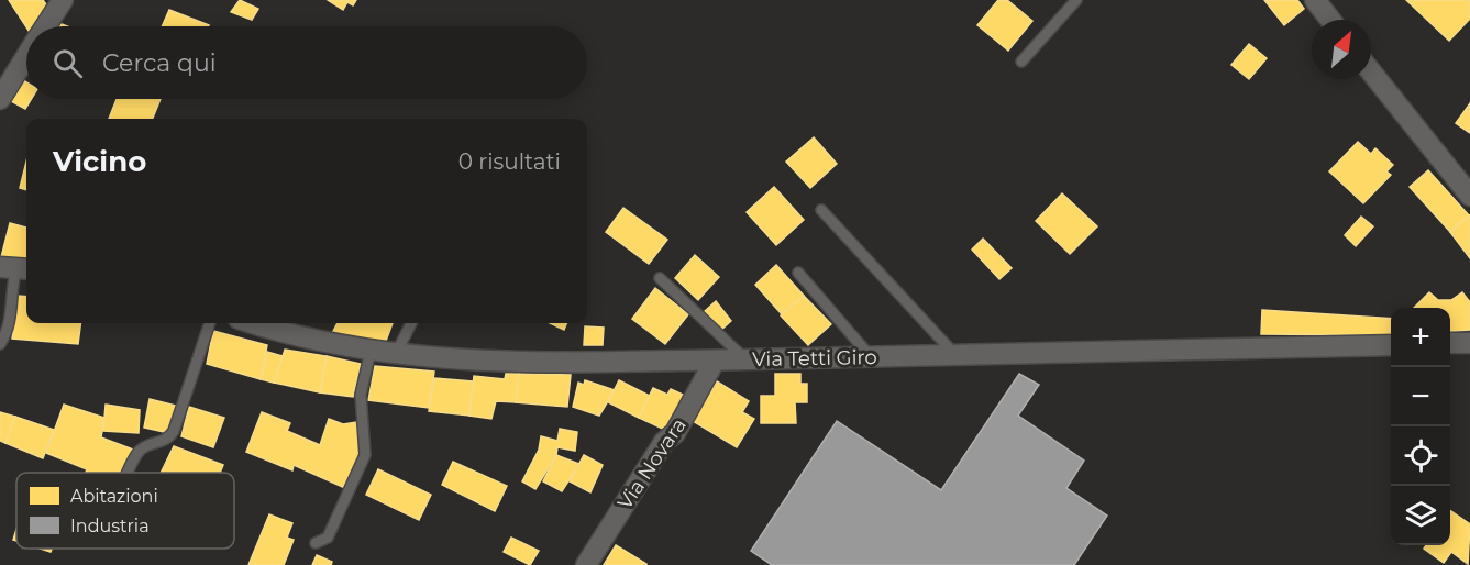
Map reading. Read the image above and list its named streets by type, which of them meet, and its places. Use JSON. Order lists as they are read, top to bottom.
{
  "streets": {
    "street": ["Via Tetti Giro", "Via Novara"]
  },
  "crossings": [
    ["Via Tetti Giro", "Via Novara"]
  ],
  "legend": ["Abitazioni", "Industria"],
  "north": "top right",
  "page": {
    "search": "Cerca qui",
    "heading": ["Vicino", "0 risultati"],
    "map_buttons": ["+", "−"]
  }
}
